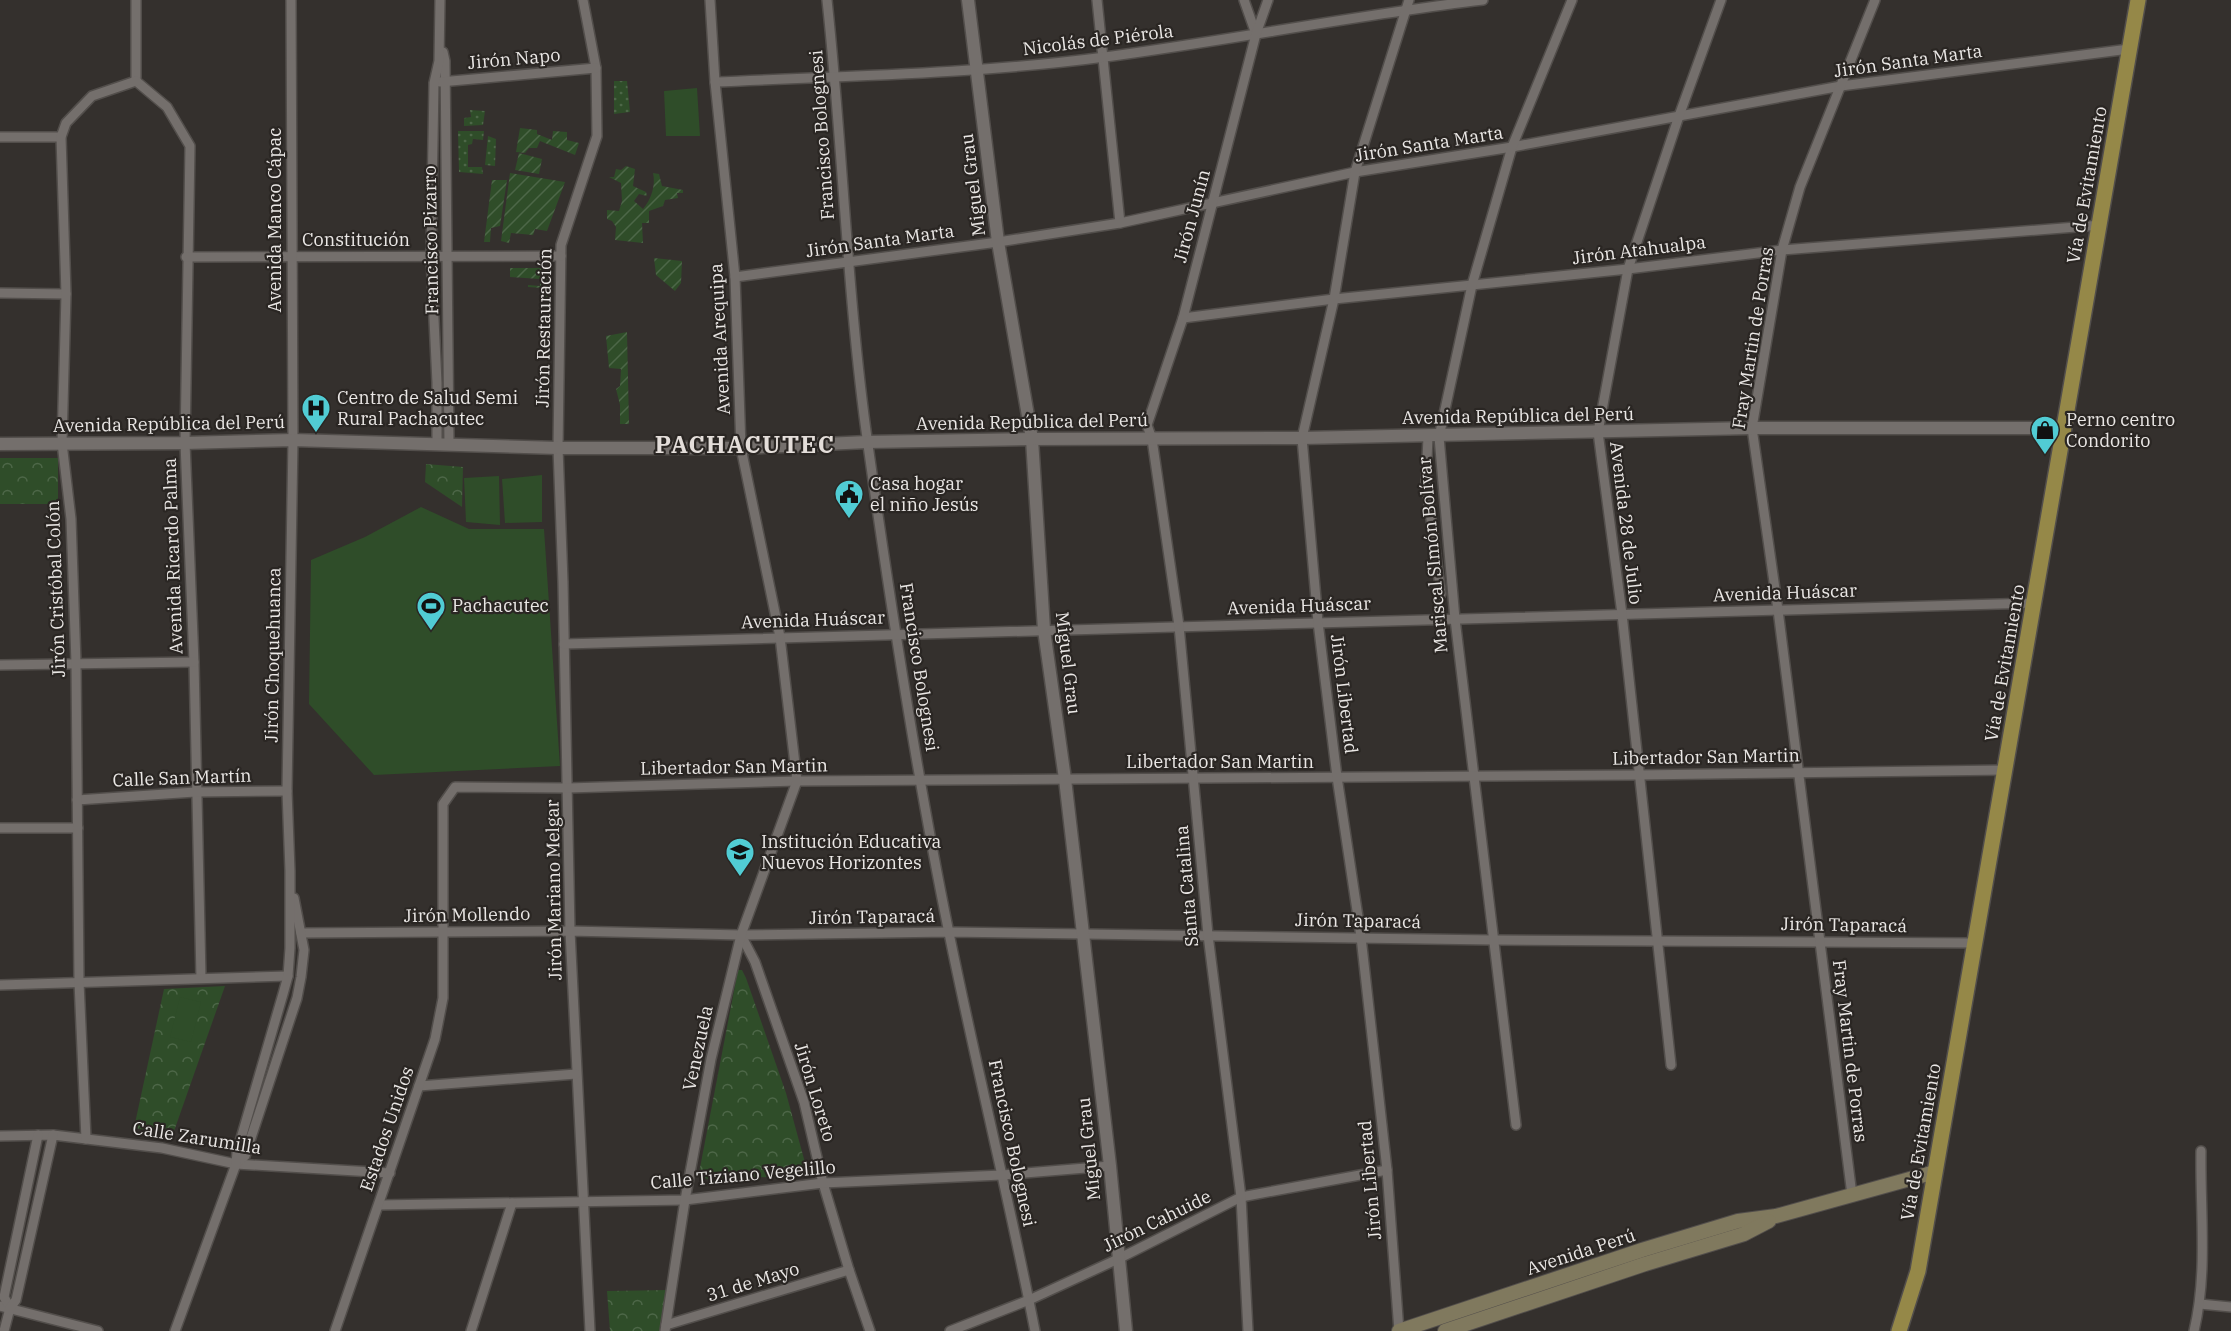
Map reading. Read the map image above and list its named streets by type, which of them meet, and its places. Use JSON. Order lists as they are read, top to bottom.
{
  "streets": {
    "highway": ["Vía de Evitamiento"],
    "main road": ["Avenida Perú"],
    "street": [
      "Nicolás de Piérola",
      "Jirón Napo",
      "Jirón Santa Marta",
      "Francisco Bolognesi",
      "Miguel Grau",
      "Jirón Junín",
      "Avenida Manco Cápac",
      "Constitución",
      "Francisco Pizarro",
      "Jirón Atahualpa",
      "Jirón Restauración",
      "Fray Martin de Porras",
      "Avenida Arequipa",
      "Avenida República del Perú",
      "Avenida 28 de Julio",
      "Mariscal SImón Bolívar",
      "Avenida Ricardo Palma",
      "Jirón Cristóbal Colón",
      "Avenida Huáscar",
      "Jirón Choquehuanca",
      "Jirón Libertad",
      "Libertador San Martin",
      "Calle San Martín",
      "Santa Catalina",
      "Jirón Mariano Melgar",
      "Jirón Mollendo",
      "Jirón Taparacá",
      "Venezuela",
      "Jirón Loreto",
      "Estados Unidos",
      "Calle Zarumilla",
      "Calle Tiziano Vegelillo",
      "Jirón Cahuide",
      "31 de Mayo"
    ]
  },
  "crossings": [
    ["Nicolás de Piérola", "Francisco Bolognesi"],
    ["Nicolás de Piérola", "Miguel Grau"],
    ["Nicolás de Piérola", "Jirón Junín"],
    ["Nicolás de Piérola", "Avenida Arequipa"],
    ["Nicolás de Piérola", "Jirón Libertad"],
    ["Jirón Napo", "Francisco Pizarro"],
    ["Jirón Napo", "Jirón Restauración"],
    ["Jirón Santa Marta", "Francisco Bolognesi"],
    ["Jirón Santa Marta", "Miguel Grau"],
    ["Jirón Santa Marta", "Vía de Evitamiento"],
    ["Jirón Santa Marta", "Jirón Junín"],
    ["Jirón Santa Marta", "Fray Martin de Porras"],
    ["Jirón Santa Marta", "Avenida Arequipa"],
    ["Jirón Santa Marta", "Avenida 28 de Julio"],
    ["Jirón Santa Marta", "Mariscal SImón Bolívar"],
    ["Jirón Santa Marta", "Jirón Libertad"],
    ["Francisco Bolognesi", "Avenida República del Perú"],
    ["Francisco Bolognesi", "Avenida Huáscar"],
    ["Francisco Bolognesi", "Libertador San Martin"],
    ["Francisco Bolognesi", "Jirón Taparacá"],
    ["Francisco Bolognesi", "Calle Tiziano Vegelillo"],
    ["Francisco Bolognesi", "Jirón Cahuide"],
    ["Miguel Grau", "Avenida República del Perú"],
    ["Miguel Grau", "Avenida Huáscar"],
    ["Miguel Grau", "Libertador San Martin"],
    ["Miguel Grau", "Jirón Taparacá"],
    ["Miguel Grau", "Calle Tiziano Vegelillo"],
    ["Miguel Grau", "Jirón Cahuide"],
    ["Vía de Evitamiento", "Jirón Atahualpa"],
    ["Vía de Evitamiento", "Avenida República del Perú"],
    ["Vía de Evitamiento", "Avenida Huáscar"],
    ["Vía de Evitamiento", "Libertador San Martin"],
    ["Vía de Evitamiento", "Jirón Taparacá"],
    ["Vía de Evitamiento", "Avenida Perú"],
    ["Jirón Junín", "Jirón Atahualpa"],
    ["Jirón Junín", "Avenida República del Perú"],
    ["Jirón Junín", "Santa Catalina"],
    ["Avenida Manco Cápac", "Constitución"],
    ["Avenida Manco Cápac", "Avenida República del Perú"],
    ["Avenida Manco Cápac", "Jirón Choquehuanca"],
    ["Constitución", "Francisco Pizarro"],
    ["Constitución", "Jirón Restauración"],
    ["Constitución", "Avenida Ricardo Palma"],
    ["Francisco Pizarro", "Avenida República del Perú"],
    ["Jirón Atahualpa", "Fray Martin de Porras"],
    ["Jirón Atahualpa", "Avenida 28 de Julio"],
    ["Jirón Atahualpa", "Mariscal SImón Bolívar"],
    ["Jirón Atahualpa", "Jirón Libertad"],
    ["Jirón Restauración", "Avenida República del Perú"],
    ["Jirón Restauración", "Jirón Mariano Melgar"],
    ["Fray Martin de Porras", "Avenida República del Perú"],
    ["Fray Martin de Porras", "Avenida Huáscar"],
    ["Fray Martin de Porras", "Libertador San Martin"],
    ["Fray Martin de Porras", "Jirón Taparacá"],
    ["Fray Martin de Porras", "Avenida Perú"],
    ["Avenida Arequipa", "Avenida República del Perú"],
    ["Avenida Arequipa", "Avenida Huáscar"],
    ["Avenida Arequipa", "Libertador San Martin"],
    ["Avenida Arequipa", "Venezuela"],
    ["Avenida República del Perú", "Avenida 28 de Julio"],
    ["Avenida República del Perú", "Mariscal SImón Bolívar"],
    ["Avenida República del Perú", "Avenida Ricardo Palma"],
    ["Avenida República del Perú", "Jirón Cristóbal Colón"],
    ["Avenida República del Perú", "Jirón Choquehuanca"],
    ["Avenida República del Perú", "Jirón Libertad"],
    ["Avenida República del Perú", "Santa Catalina"],
    ["Avenida República del Perú", "Jirón Mariano Melgar"],
    ["Avenida 28 de Julio", "Avenida Huáscar"],
    ["Avenida 28 de Julio", "Libertador San Martin"],
    ["Avenida 28 de Julio", "Jirón Taparacá"],
    ["Mariscal SImón Bolívar", "Avenida Huáscar"],
    ["Mariscal SImón Bolívar", "Libertador San Martin"],
    ["Mariscal SImón Bolívar", "Jirón Taparacá"],
    ["Avenida Ricardo Palma", "Calle San Martín"],
    ["Jirón Cristóbal Colón", "Calle San Martín"],
    ["Jirón Cristóbal Colón", "Calle Zarumilla"],
    ["Avenida Huáscar", "Jirón Libertad"],
    ["Avenida Huáscar", "Santa Catalina"],
    ["Avenida Huáscar", "Jirón Mariano Melgar"],
    ["Jirón Choquehuanca", "Calle San Martín"],
    ["Jirón Choquehuanca", "Jirón Mollendo"],
    ["Jirón Choquehuanca", "Calle Zarumilla"],
    ["Jirón Libertad", "Libertador San Martin"],
    ["Jirón Libertad", "Jirón Taparacá"],
    ["Jirón Libertad", "Jirón Cahuide"],
    ["Jirón Libertad", "Avenida Perú"],
    ["Libertador San Martin", "Santa Catalina"],
    ["Libertador San Martin", "Jirón Mariano Melgar"],
    ["Libertador San Martin", "Venezuela"],
    ["Libertador San Martin", "Estados Unidos"],
    ["Santa Catalina", "Jirón Taparacá"],
    ["Santa Catalina", "Jirón Cahuide"],
    ["Jirón Mariano Melgar", "Jirón Mollendo"],
    ["Jirón Mariano Melgar", "Calle Tiziano Vegelillo"],
    ["Jirón Mollendo", "Jirón Taparacá"],
    ["Jirón Mollendo", "Venezuela"],
    ["Jirón Mollendo", "Jirón Loreto"],
    ["Jirón Mollendo", "Estados Unidos"],
    ["Jirón Taparacá", "Venezuela"],
    ["Jirón Taparacá", "Jirón Loreto"],
    ["Venezuela", "Jirón Loreto"],
    ["Venezuela", "Calle Tiziano Vegelillo"],
    ["Venezuela", "31 de Mayo"],
    ["Jirón Loreto", "Calle Tiziano Vegelillo"],
    ["Jirón Loreto", "31 de Mayo"],
    ["Estados Unidos", "Calle Zarumilla"],
    ["Estados Unidos", "Calle Tiziano Vegelillo"]
  ],
  "districts": ["PACHACUTEC"],
  "places": {
    "hospital": ["Centro de Salud Semi Rural Pachacutec"],
    "shop": ["Perno centro Condorito"],
    "public building": ["Casa hogar el niño Jesús"],
    "sports": ["Pachacutec"],
    "school or university": ["Institución Educativa Nuevos Horizontes"]
  }
}
